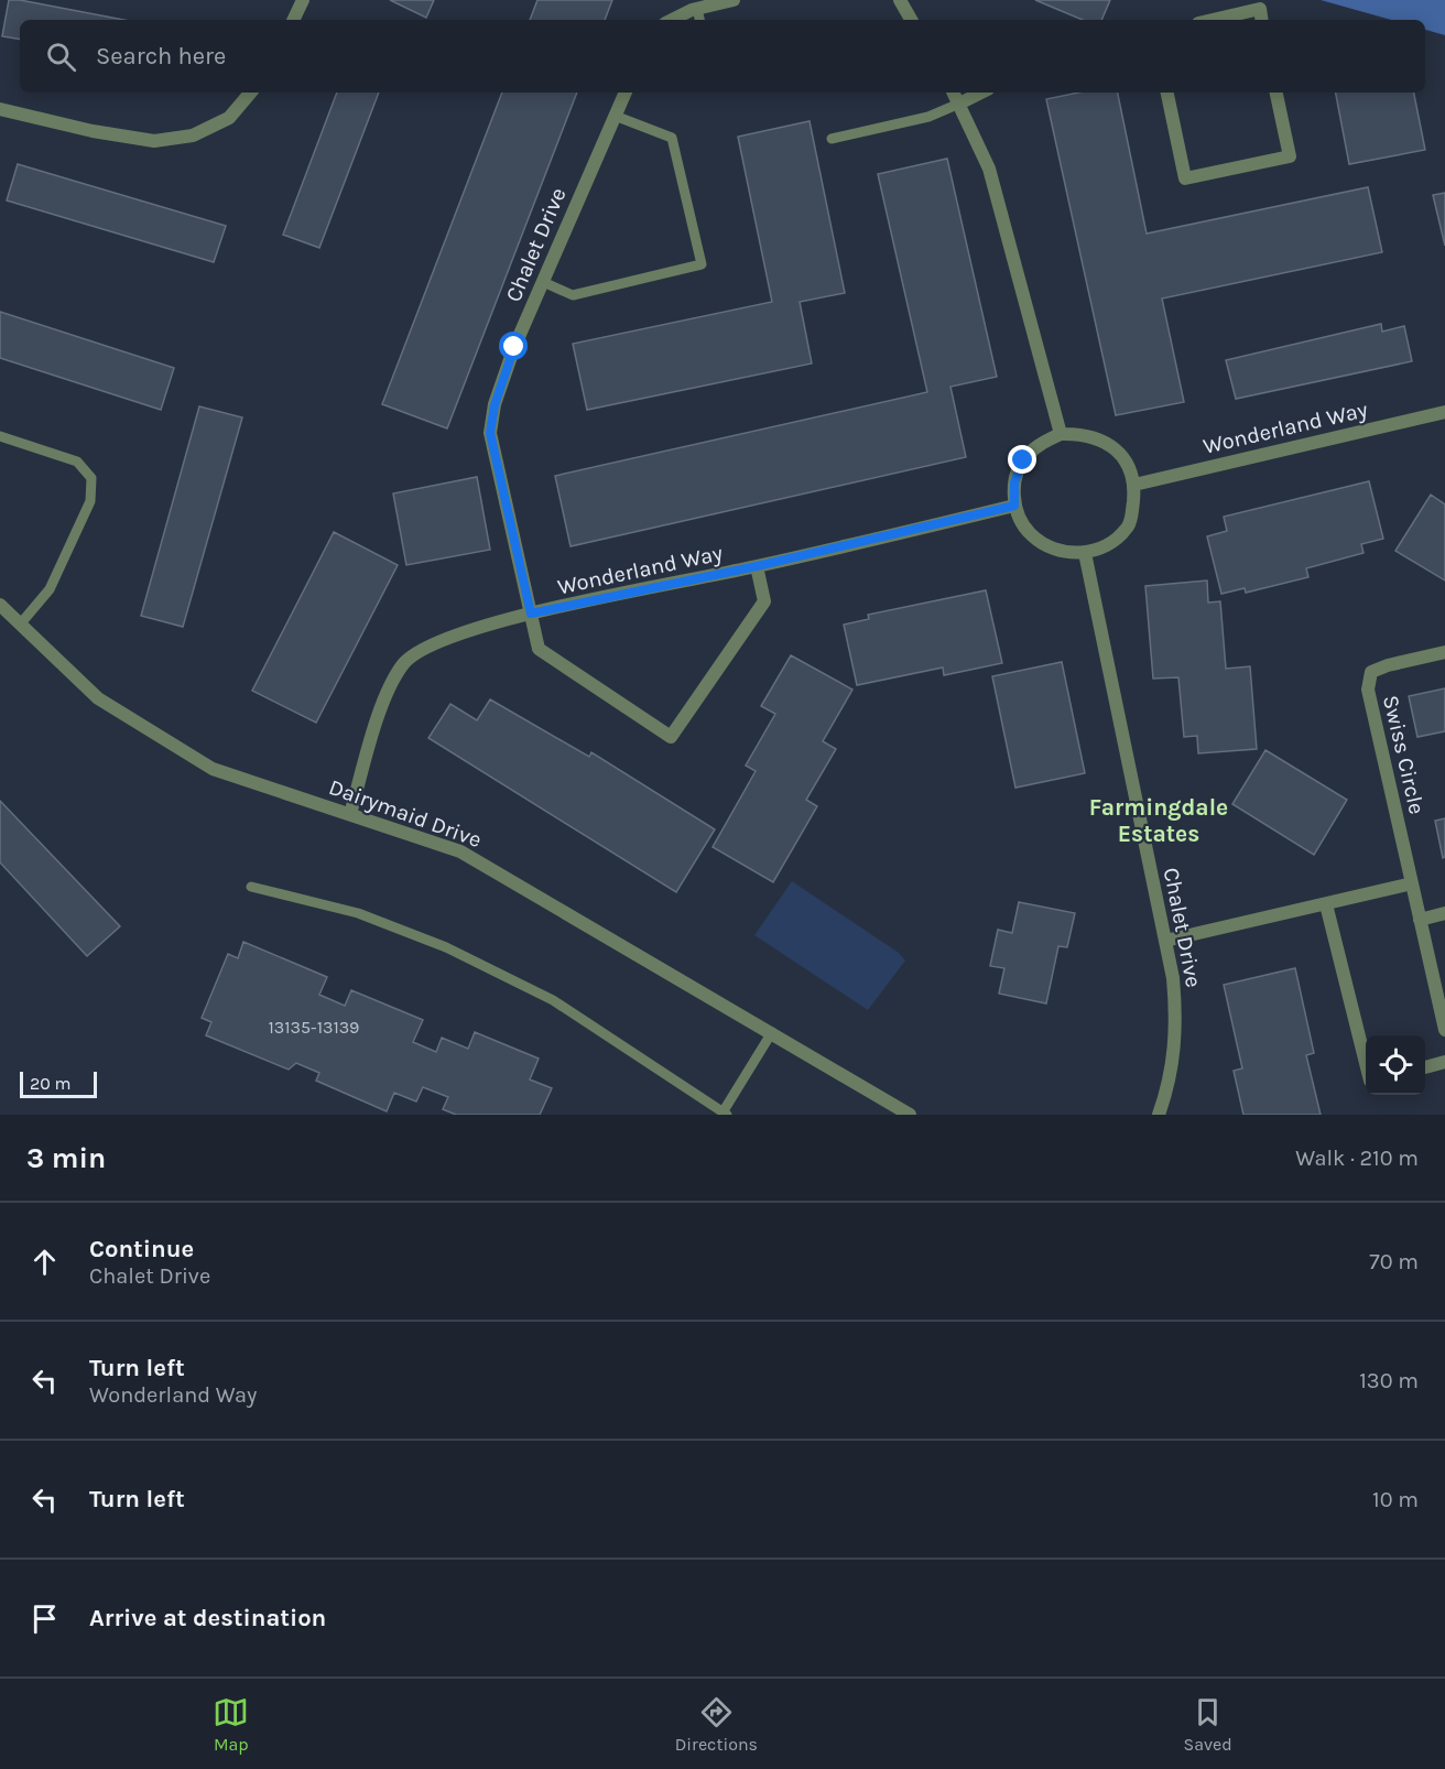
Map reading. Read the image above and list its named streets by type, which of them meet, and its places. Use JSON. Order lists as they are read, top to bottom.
{
  "streets": {
    "street": [
      "Chalet Drive",
      "Wonderland Way",
      "Swiss Circle",
      "Dairymaid Drive"
    ]
  },
  "crossings": [
    ["Chalet Drive", "Wonderland Way"],
    ["Wonderland Way", "Dairymaid Drive"]
  ],
  "districts": ["Farmingdale Estates"],
  "house_numbers": ["13135-13139"],
  "scale_bar": "20 m",
  "page": {
    "search": "Search here",
    "scale": "20 m",
    "heading": ["3 min", "Walk · 210 m"],
    "list": [
      ["Continue", "Chalet Drive", "70 m"],
      ["Turn left", "Wonderland Way", "130 m"],
      ["Turn left", "10 m"],
      "Arrive at destination"
    ],
    "nav": ["Map", "Directions", "Saved"]
  }
}
